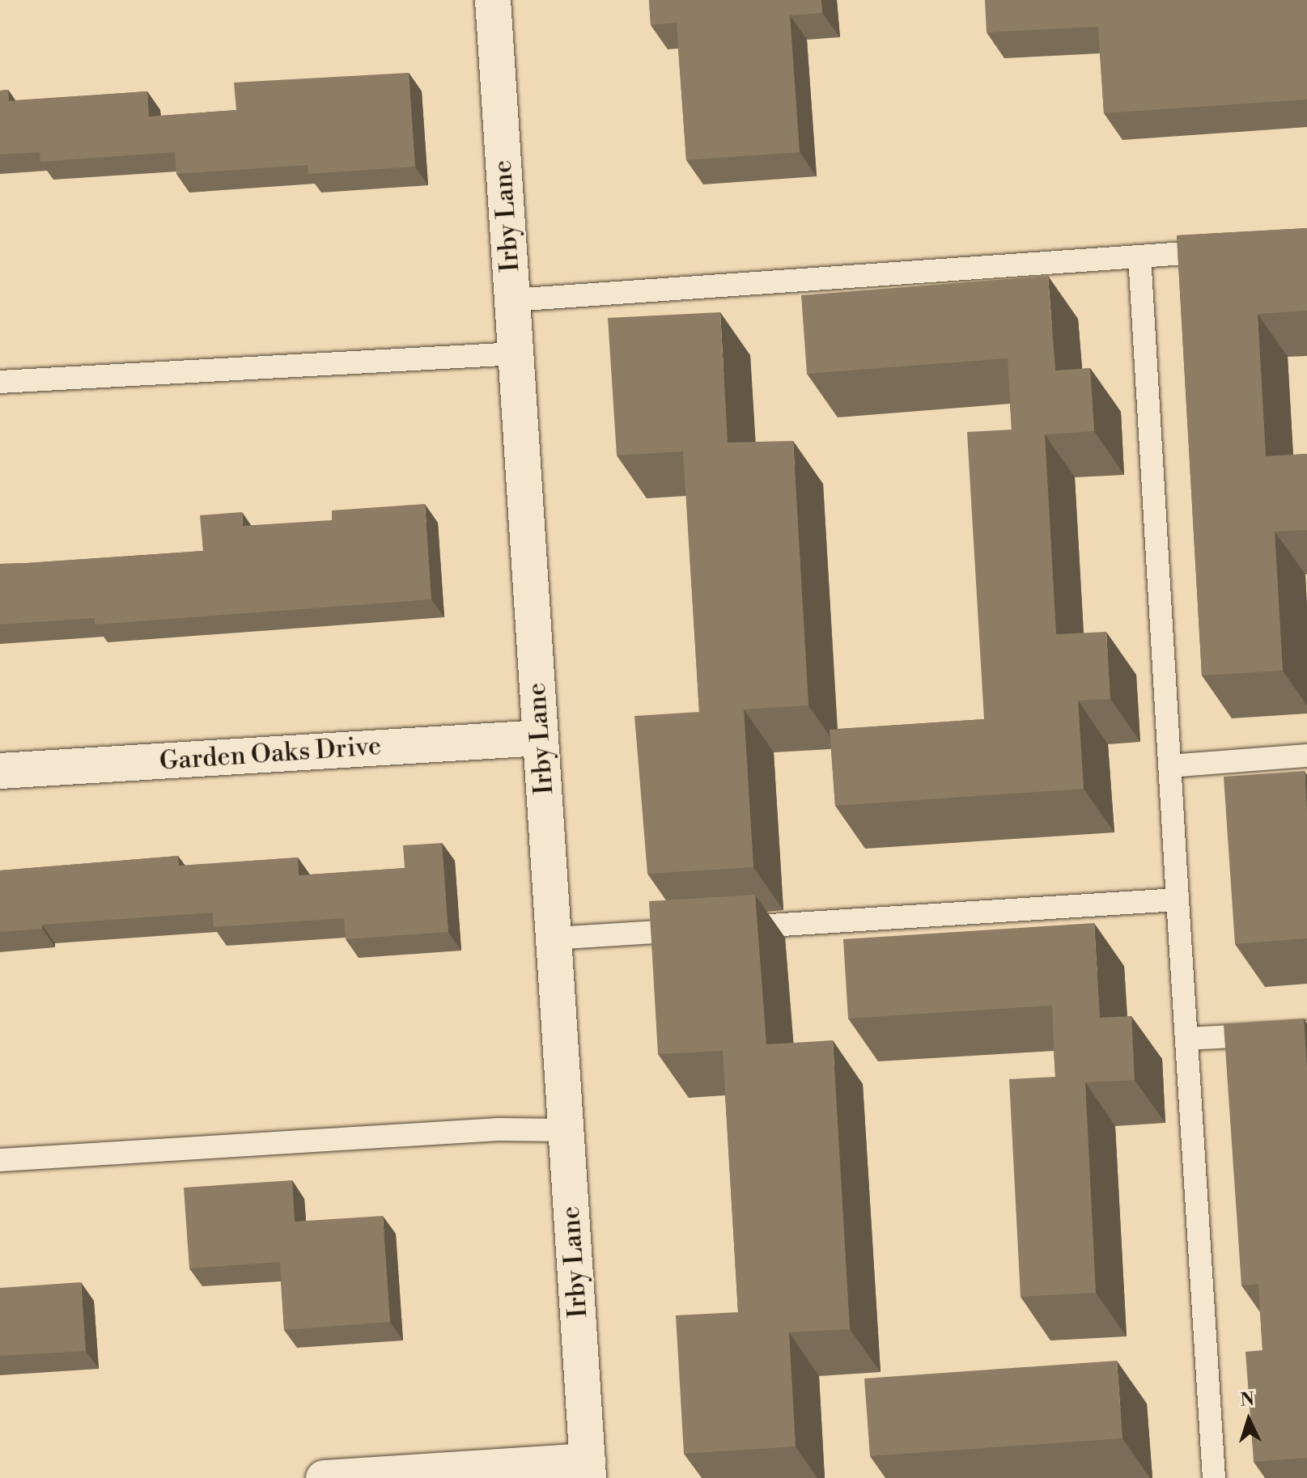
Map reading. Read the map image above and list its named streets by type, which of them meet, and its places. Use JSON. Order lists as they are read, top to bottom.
{
  "streets": {
    "street": ["Irby Lane", "Garden Oaks Drive"]
  },
  "crossings": [
    ["Irby Lane", "Garden Oaks Drive"]
  ],
  "north": "top"
}
